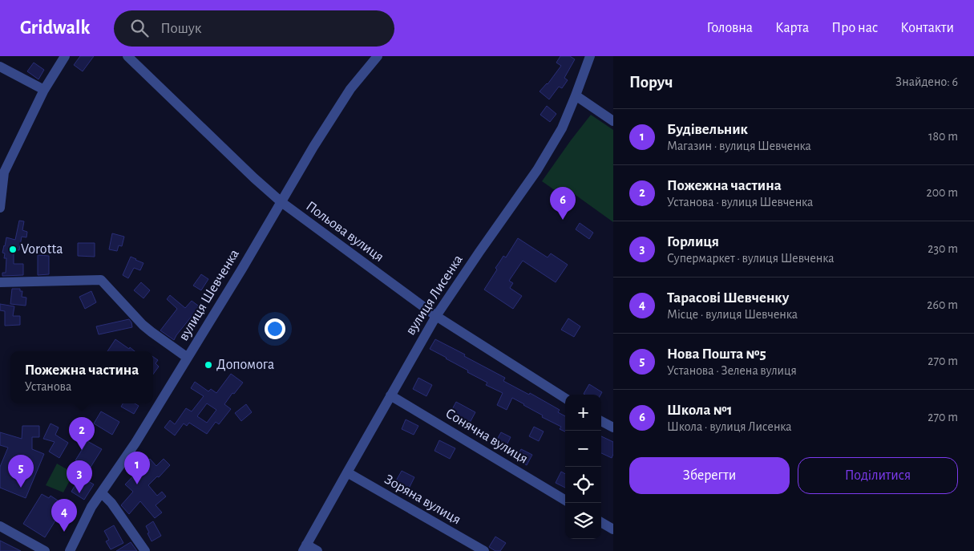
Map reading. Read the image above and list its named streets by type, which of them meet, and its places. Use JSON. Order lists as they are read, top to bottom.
{
  "streets": {
    "street": [
      "Польова вулиця",
      "вулиця Шевченка",
      "вулиця Лисенка",
      "Сонячна вулиця",
      "Зоряна вулиця"
    ]
  },
  "crossings": [
    ["Польова вулиця", "вулиця Шевченка"],
    ["Польова вулиця", "вулиця Лисенка"],
    ["вулиця Лисенка", "Сонячна вулиця"],
    ["вулиця Лисенка", "Зоряна вулиця"]
  ],
  "places": ["Vorotta", "Допомога"],
  "page": {
    "header": "Gridwalk",
    "search": "Пошук",
    "nav": [
      "Головна",
      "Карта",
      "Про нас",
      "Контакти"
    ],
    "heading": ["Поруч", "Знайдено: 6"],
    "list": [
      {
        "mark": "1",
        "name": "Будівельник",
        "note": "Магазин · вулиця Шевченка",
        "value": "180 m"
      },
      {
        "mark": "2",
        "name": "Пожежна частина",
        "note": "Установа · вулиця Шевченка",
        "value": "200 m"
      },
      {
        "mark": "3",
        "name": "Горлиця",
        "note": "Супермаркет · вулиця Шевченка",
        "value": "230 m"
      },
      {
        "mark": "4",
        "name": "Тарасові Шевченку",
        "note": "Місце · вулиця Шевченка",
        "value": "260 m"
      },
      {
        "mark": "5",
        "name": "Нова Пошта №5",
        "note": "Установа · Зелена вулиця",
        "value": "270 m"
      },
      {
        "mark": "6",
        "name": "Школа №1",
        "note": "Школа · вулиця Лисенка",
        "value": "270 m"
      }
    ],
    "pins": [
      "6",
      "2",
      "1",
      "5",
      "3",
      "4"
    ],
    "popup": ["Пожежна частина", "Установа"],
    "map_buttons": ["+", "−"],
    "buttons": ["Зберегти", "Поділитися"]
  }
}
